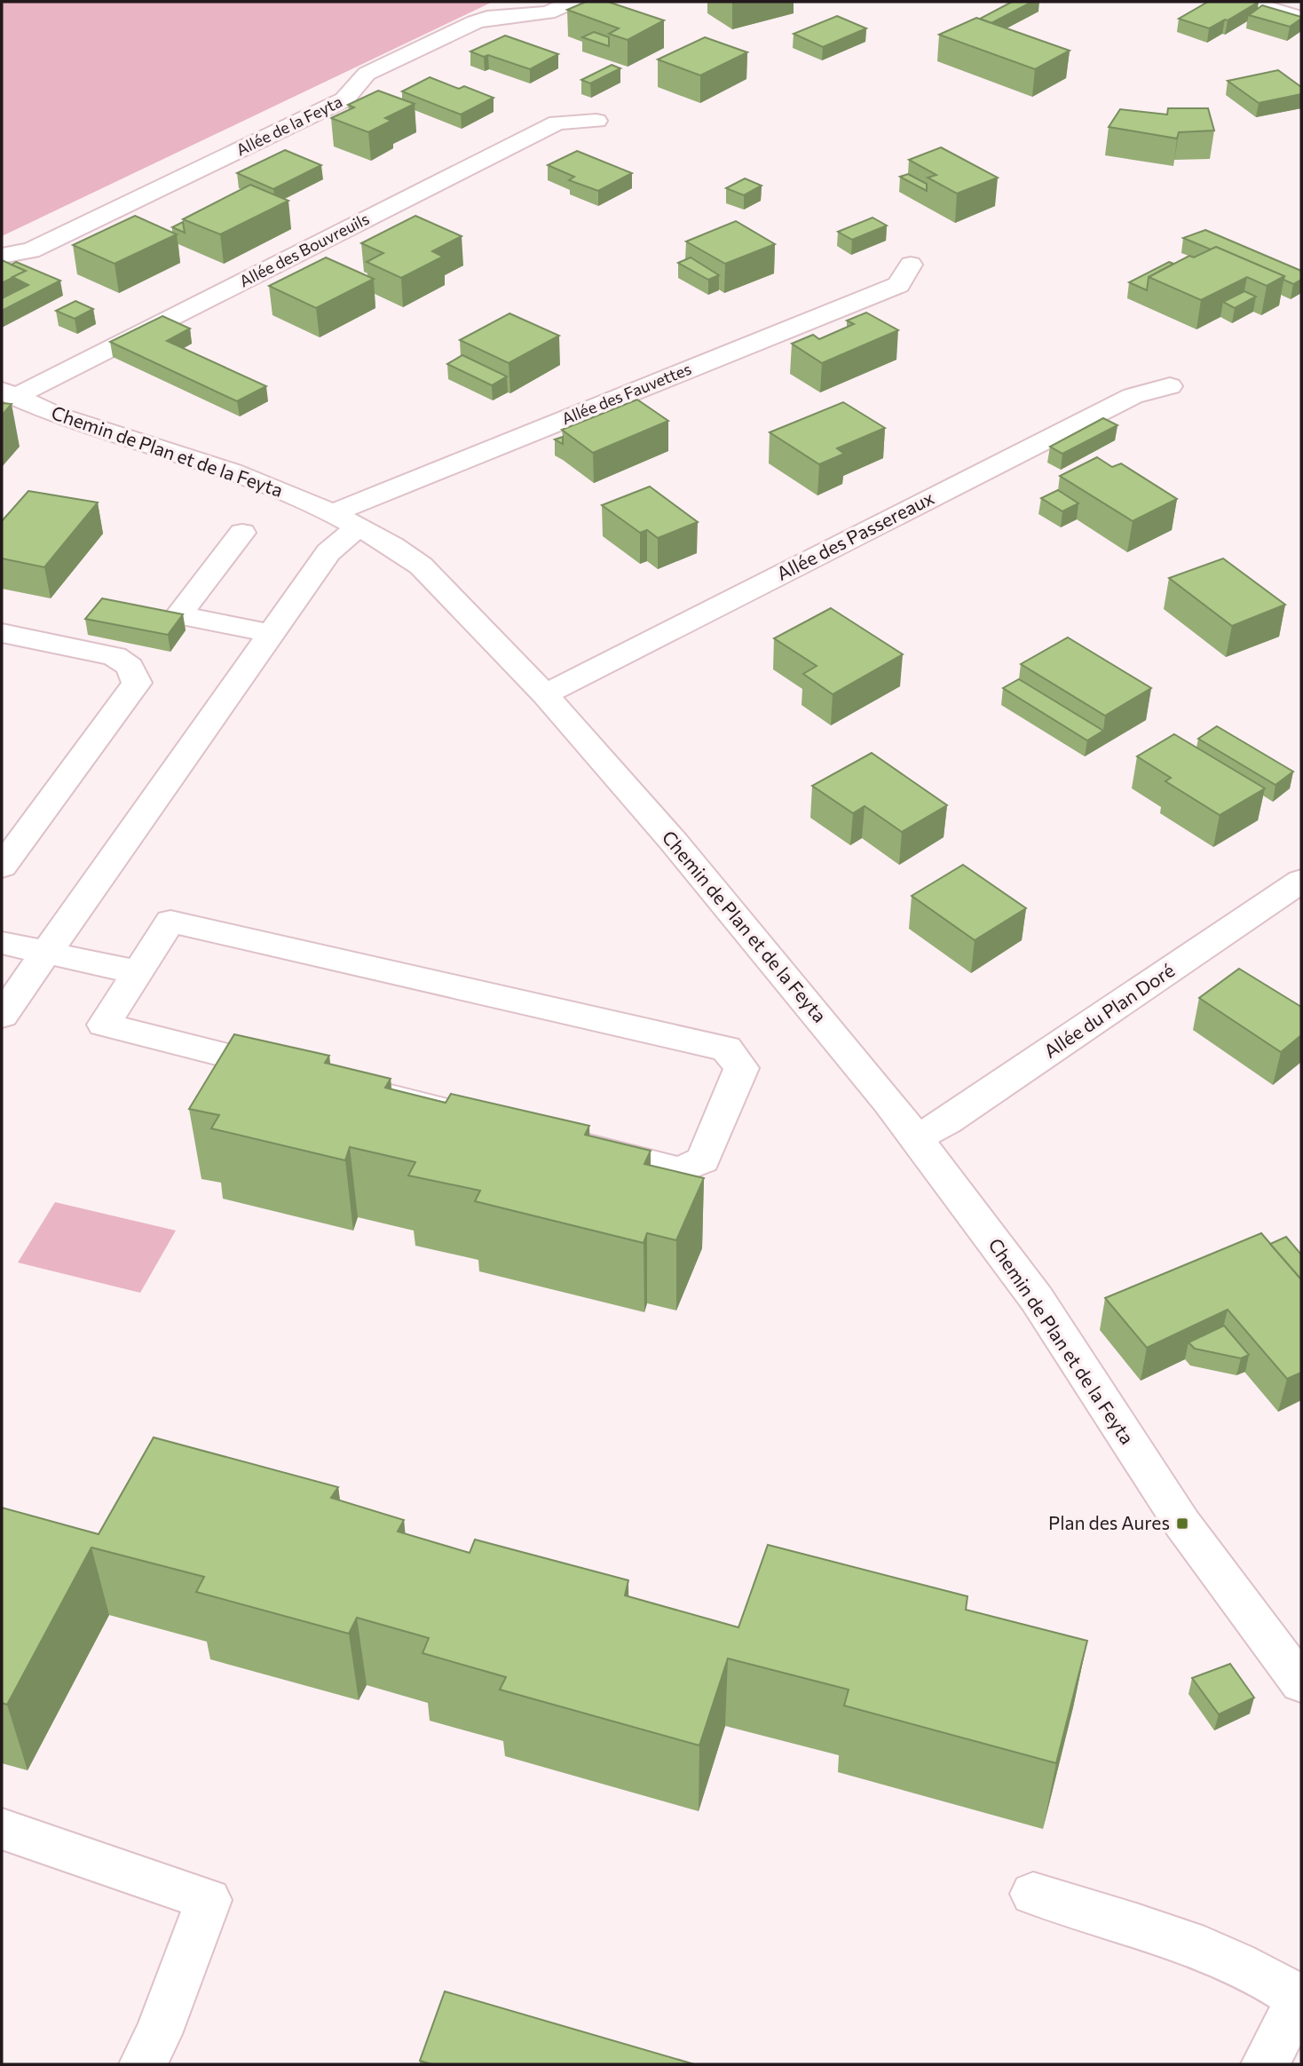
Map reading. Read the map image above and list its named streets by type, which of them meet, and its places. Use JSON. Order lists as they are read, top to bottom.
{
  "streets": {
    "street": [
      "Allée de la Feyta",
      "Allée des Bouvreuils",
      "Allée des Fauvettes",
      "Chemin de Plan et de la Feyta",
      "Allée des Passereaux",
      "Allée du Plan Doré"
    ]
  },
  "crossings": [
    ["Allée des Bouvreuils", "Chemin de Plan et de la Feyta"],
    ["Allée des Fauvettes", "Chemin de Plan et de la Feyta"],
    ["Chemin de Plan et de la Feyta", "Allée des Passereaux"],
    ["Chemin de Plan et de la Feyta", "Allée du Plan Doré"]
  ],
  "places": {
    "transit": ["Plan des Aures"]
  }
}
